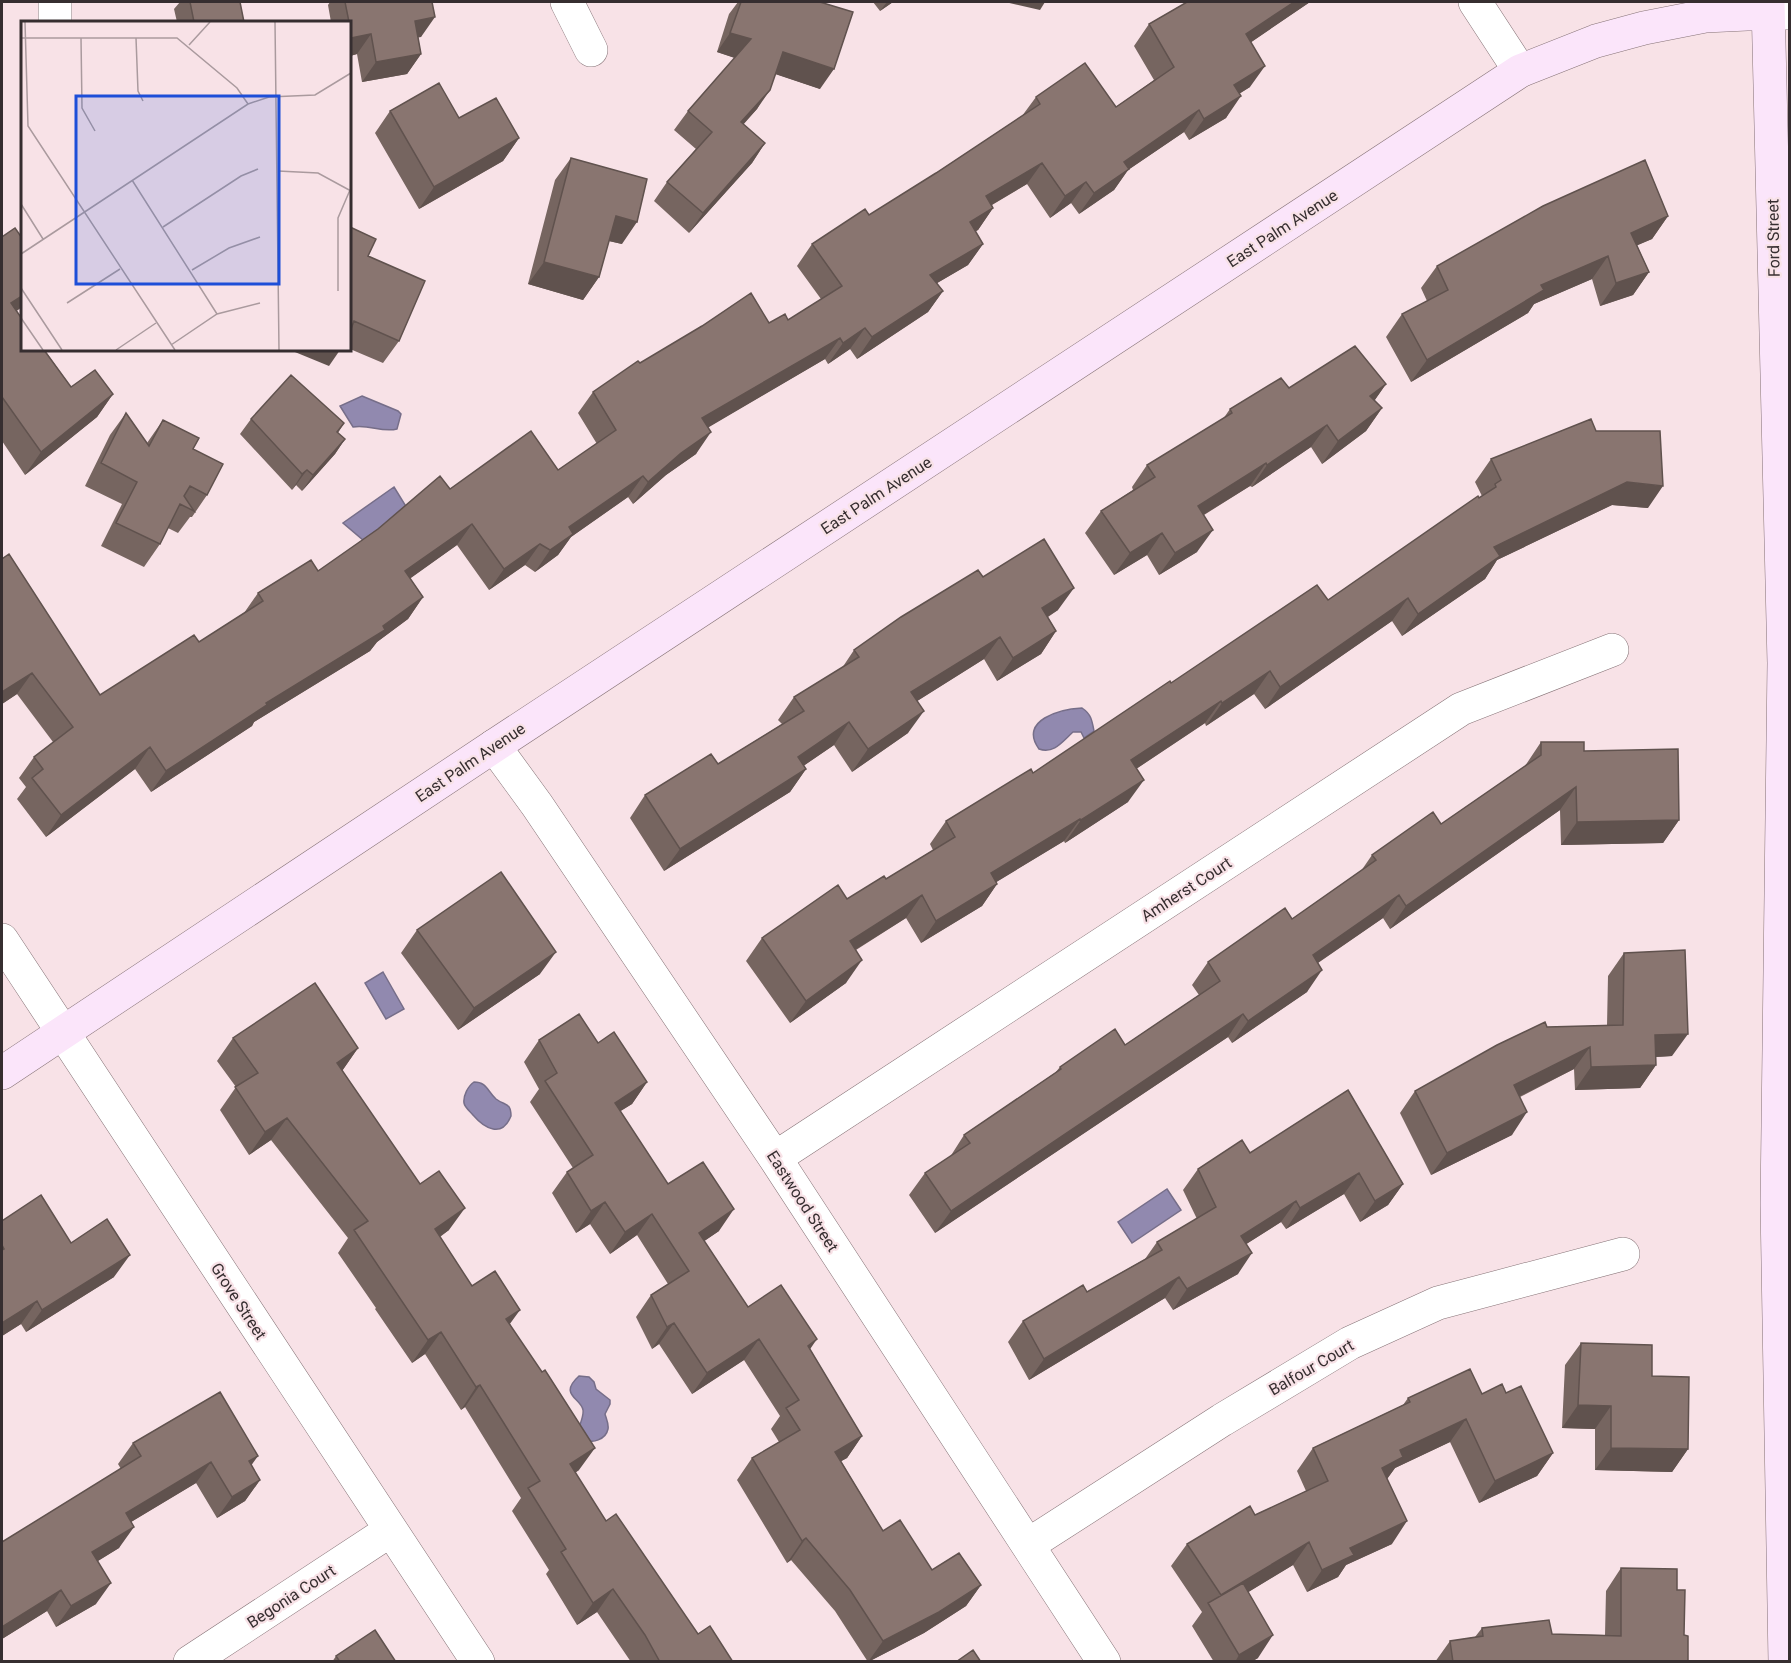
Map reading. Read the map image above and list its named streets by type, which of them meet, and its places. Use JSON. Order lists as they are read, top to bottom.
{
  "streets": {
    "street": [
      "East Palm Avenue",
      "Ford Street",
      "Amherst Court",
      "Eastwood Street",
      "Grove Street",
      "Balfour Court",
      "Begonia Court"
    ]
  },
  "crossings": [
    ["East Palm Avenue", "Ford Street"],
    ["East Palm Avenue", "Eastwood Street"],
    ["East Palm Avenue", "Grove Street"],
    ["Amherst Court", "Eastwood Street"],
    ["Eastwood Street", "Balfour Court"],
    ["Grove Street", "Begonia Court"]
  ]
}
